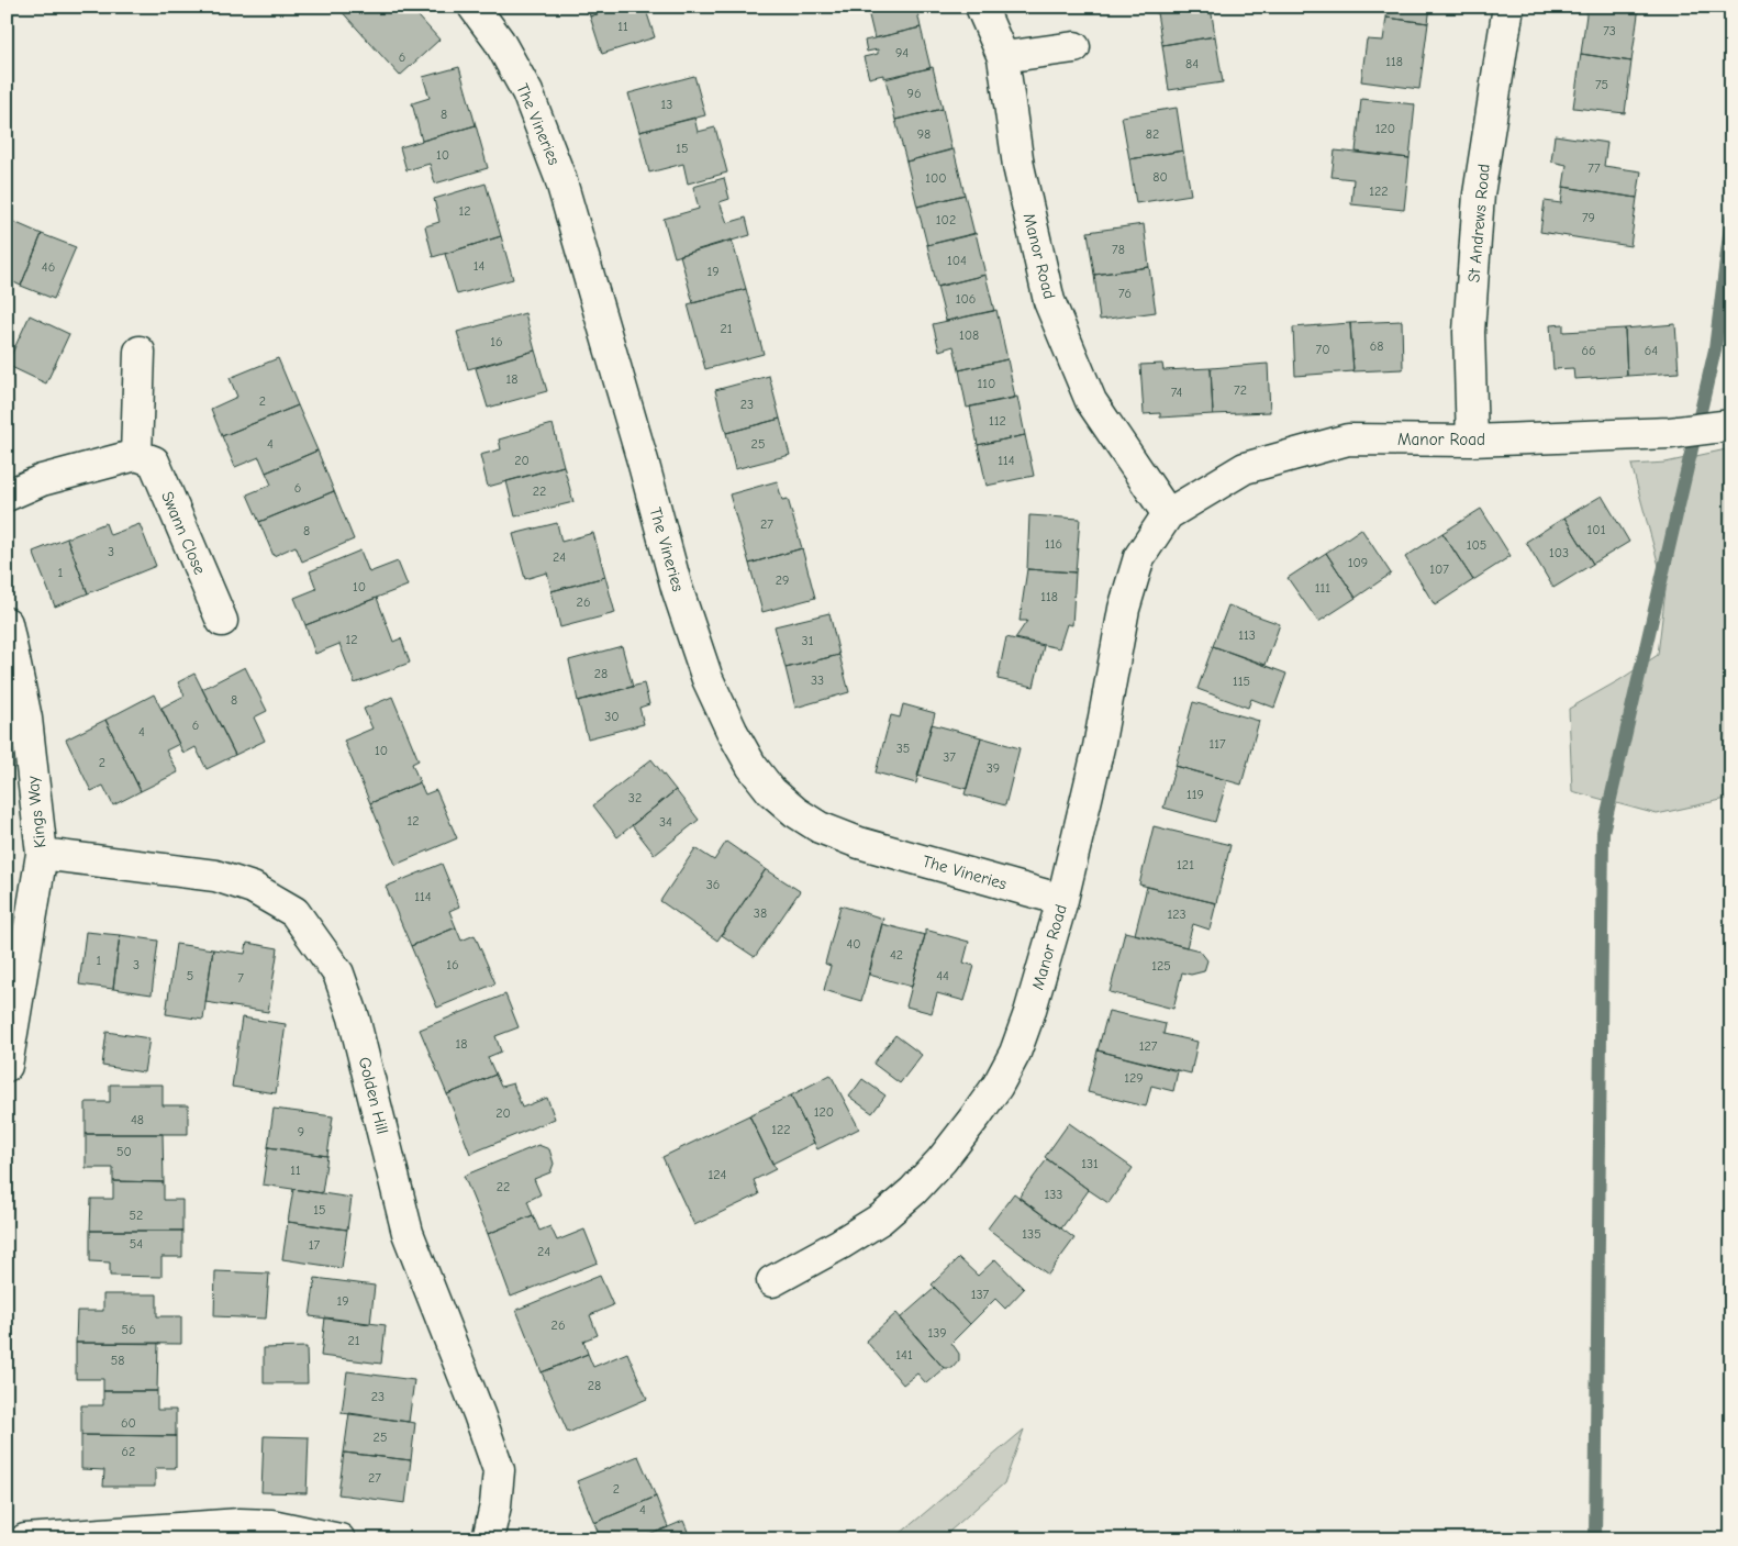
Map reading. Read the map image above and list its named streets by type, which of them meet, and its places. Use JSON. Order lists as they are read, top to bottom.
{
  "streets": {
    "street": [
      "The Vineries",
      "St Andrews Road",
      "Manor Road",
      "Swann Close",
      "Kings Way",
      "Golden Hill"
    ]
  },
  "crossings": [
    ["The Vineries", "Manor Road"],
    ["St Andrews Road", "Manor Road"],
    ["Kings Way", "Golden Hill"]
  ],
  "house_numbers": [
    "11",
    "73",
    "94",
    "6",
    "118",
    "84",
    "75",
    "96",
    "13",
    "8",
    "120",
    "98",
    "82",
    "15",
    "10",
    "77",
    "80",
    "100",
    "122",
    "12",
    "79",
    "102",
    "78",
    "104",
    "14",
    "46",
    "19",
    "76",
    "106",
    "21",
    "108",
    "16",
    "68",
    "70",
    "66",
    "64",
    "18",
    "110",
    "72",
    "74",
    "2",
    "23",
    "112",
    "4",
    "25",
    "20",
    "114",
    "6",
    "22",
    "27",
    "101",
    "8",
    "116",
    "105",
    "3",
    "103",
    "24",
    "109",
    "107",
    "1",
    "29",
    "10",
    "111",
    "118",
    "26",
    "113",
    "12",
    "31",
    "28",
    "33",
    "115",
    "8",
    "30",
    "6",
    "4",
    "117",
    "35",
    "10",
    "37",
    "2",
    "39",
    "119",
    "32",
    "12",
    "34",
    "121",
    "36",
    "114",
    "38",
    "123",
    "40",
    "42",
    "1",
    "3",
    "16",
    "125",
    "5",
    "44",
    "7",
    "18",
    "127",
    "129",
    "120",
    "20",
    "48",
    "122",
    "9",
    "50",
    "131",
    "11",
    "124",
    "22",
    "133",
    "15",
    "52",
    "135",
    "54",
    "17",
    "24",
    "137",
    "19",
    "26",
    "56",
    "139",
    "21",
    "141",
    "58",
    "28",
    "23",
    "60",
    "25",
    "62",
    "27",
    "2",
    "4"
  ]
}
